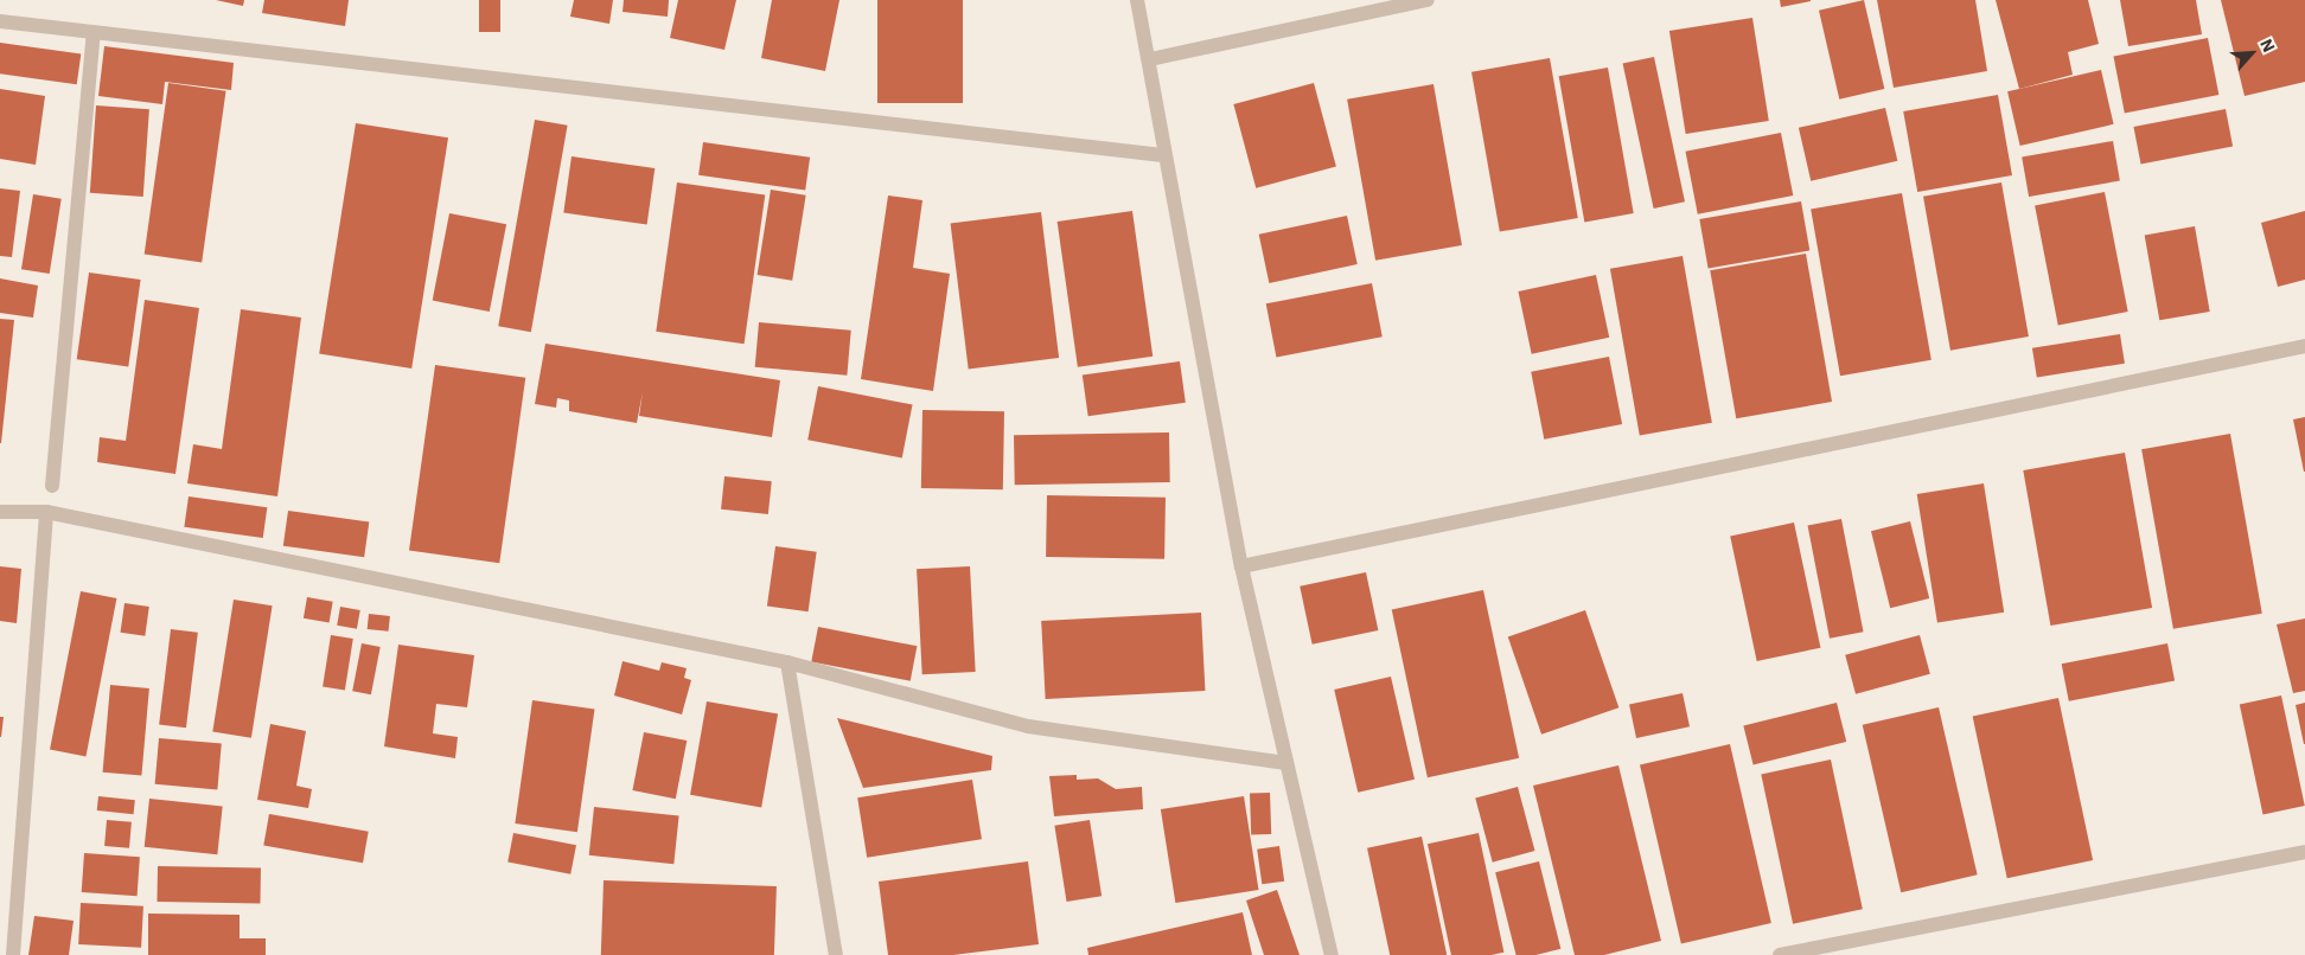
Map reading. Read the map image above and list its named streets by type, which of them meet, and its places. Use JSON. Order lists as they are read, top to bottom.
{
  "north": "top right"
}
